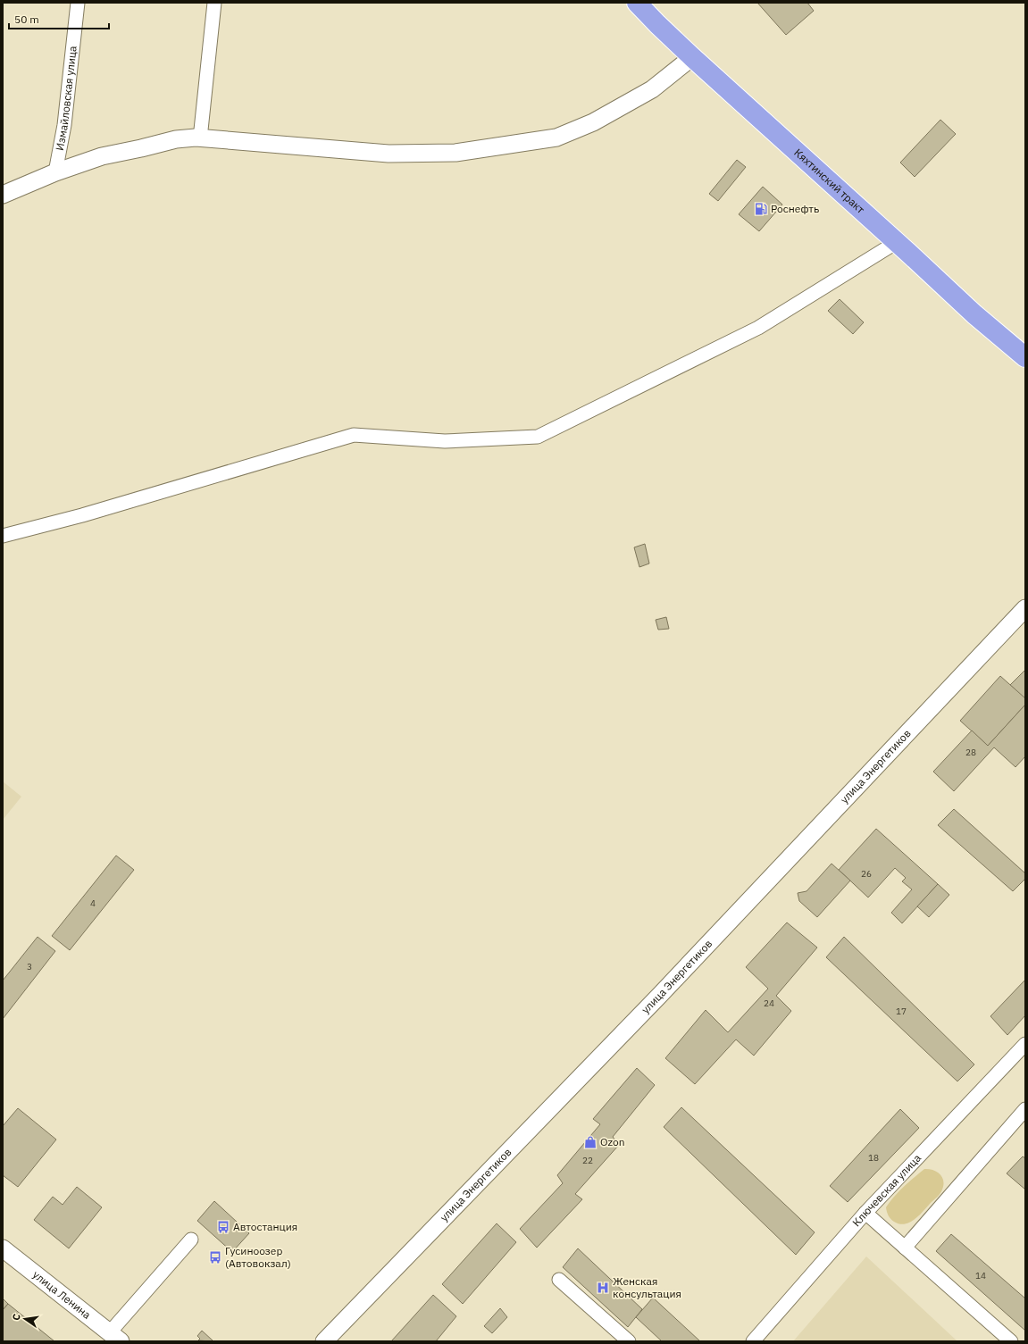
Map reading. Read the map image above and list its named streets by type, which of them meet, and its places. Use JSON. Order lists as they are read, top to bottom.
{
  "streets": {
    "highway": ["Кяхтинский тракт"],
    "street": [
      "Измайловская улица",
      "улица Энергетиков",
      "Ключевская улица",
      "улица Ленина"
    ]
  },
  "places": {
    "fuel station": ["Роснефть"],
    "shop": ["Ozon"],
    "bus stop": ["Автостанция", "Гусиноозер (Автовокзал)"],
    "hospital": ["Женская консультация"]
  },
  "house_numbers": [
    "28",
    "26",
    "4",
    "3",
    "24",
    "17",
    "18",
    "22",
    "14"
  ],
  "scale_bar": "50 m",
  "north": "left"
}
